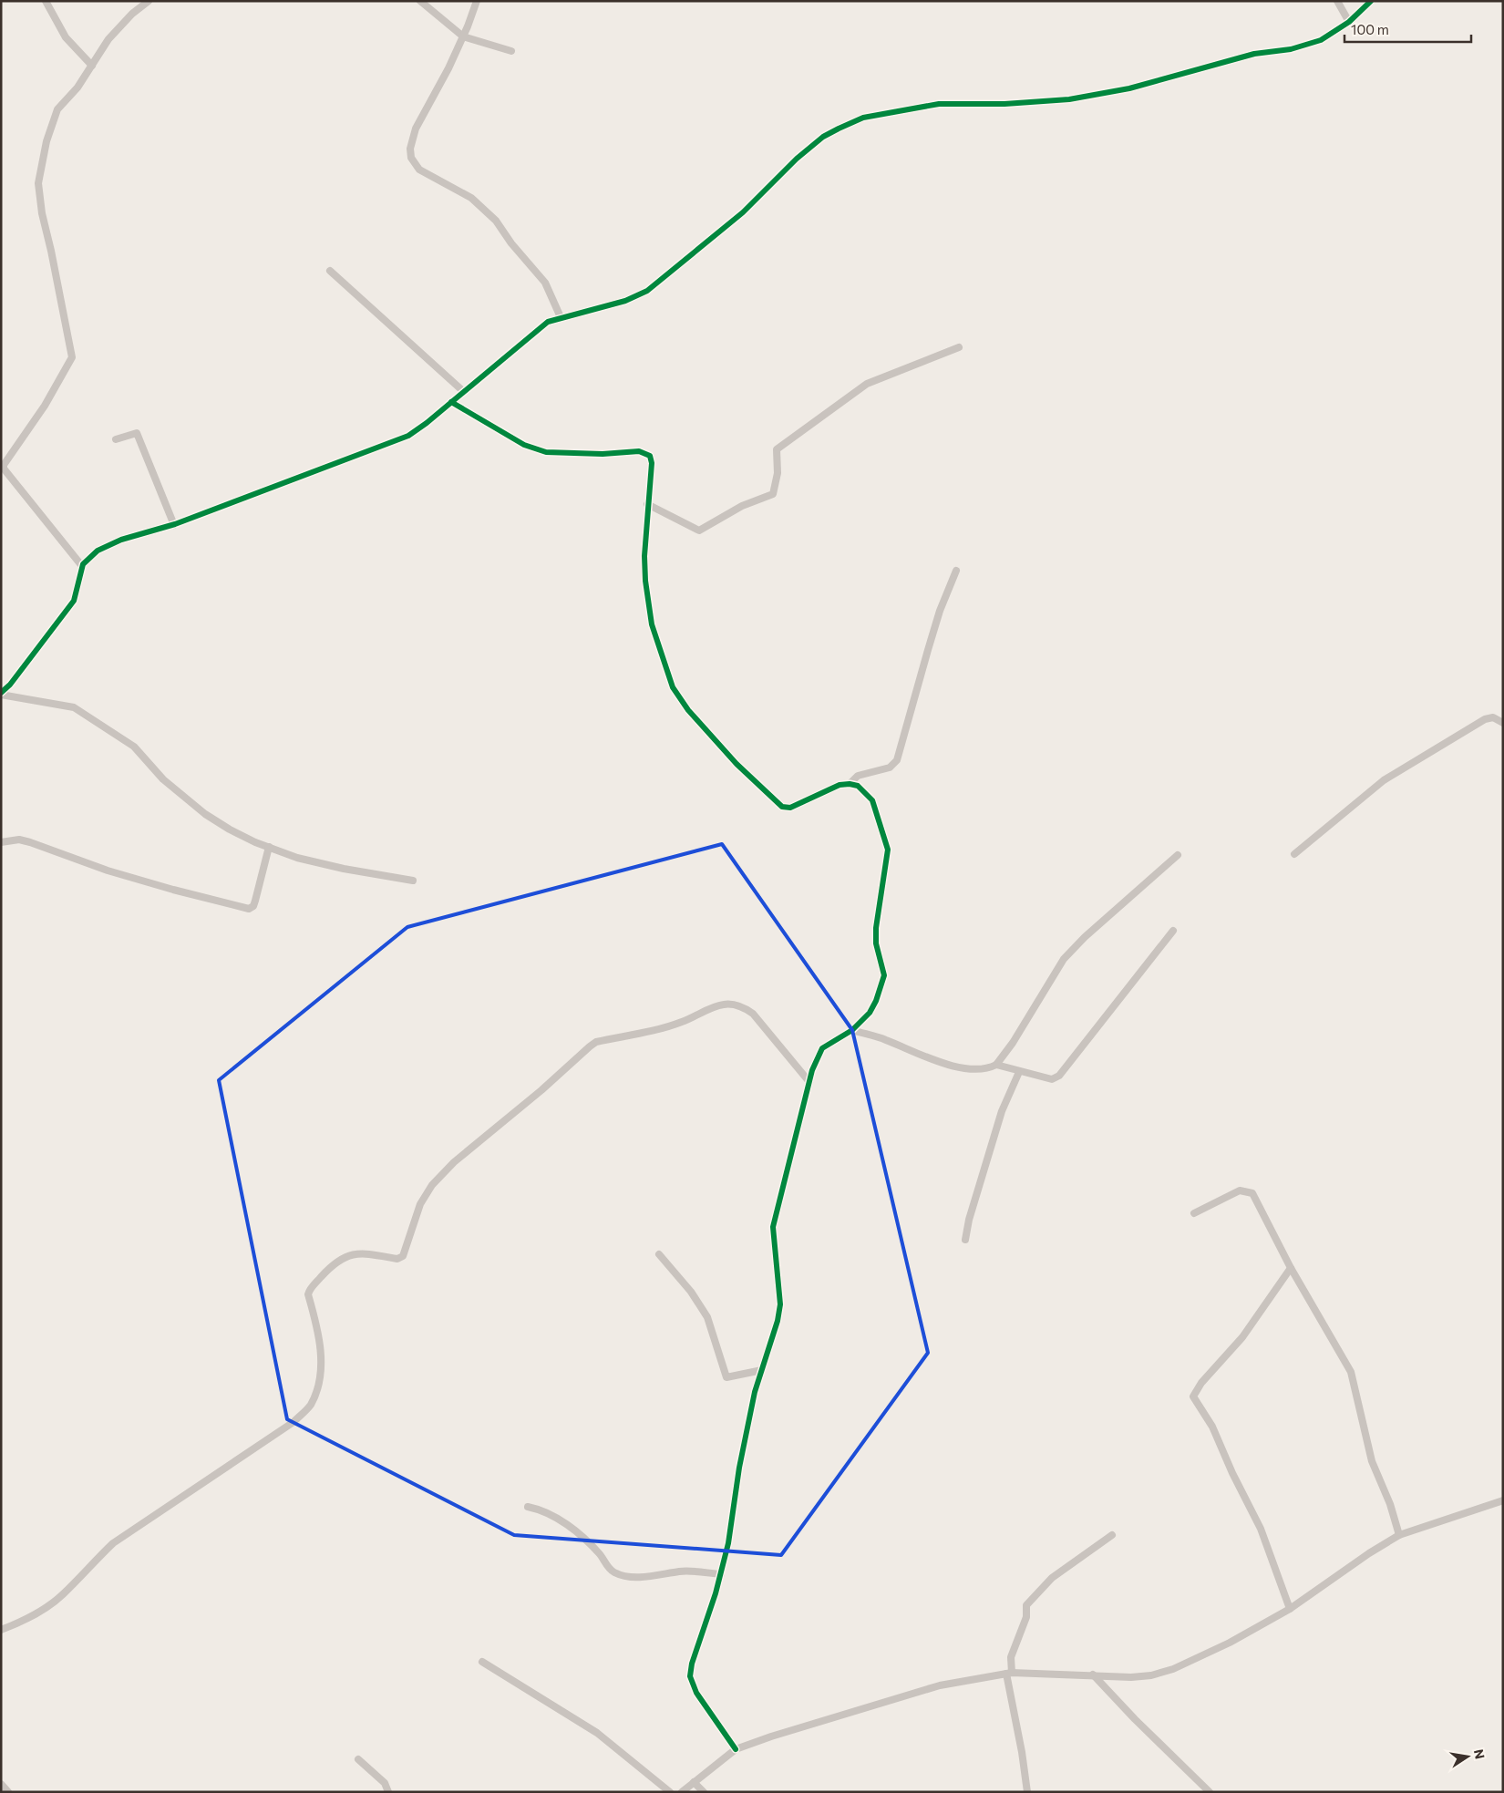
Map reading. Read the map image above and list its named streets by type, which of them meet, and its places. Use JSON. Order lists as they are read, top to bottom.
{
  "scale_bar": "100 m",
  "north": "right"
}
